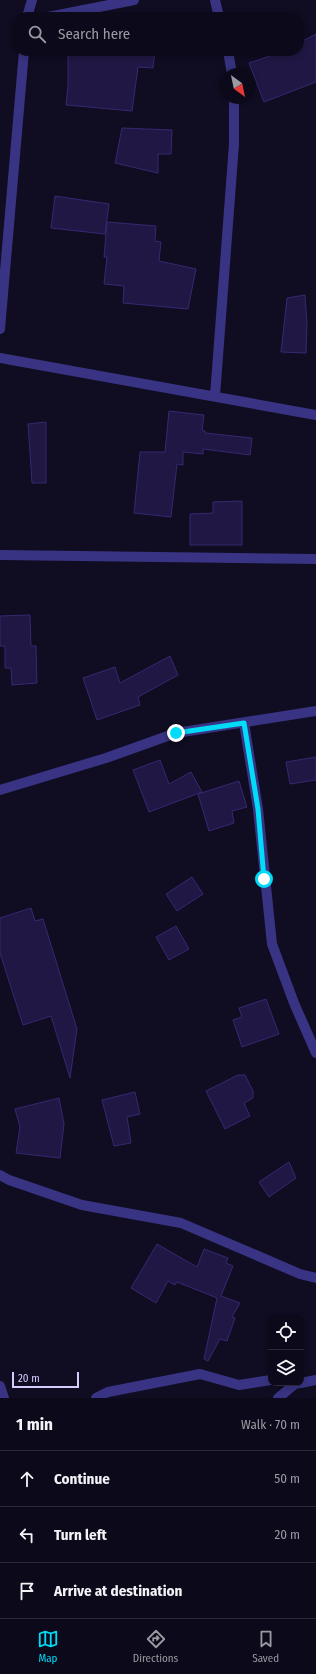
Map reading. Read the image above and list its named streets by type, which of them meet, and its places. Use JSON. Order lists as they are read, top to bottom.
{
  "scale_bar": "20 m",
  "north": "bottom right",
  "page": {
    "search": "Search here",
    "scale": "20 m",
    "heading": ["1 min", "Walk · 70 m"],
    "list": [
      ["Continue", "50 m"],
      ["Turn left", "20 m"],
      "Arrive at destination"
    ],
    "nav": ["Map", "Directions", "Saved"]
  }
}
